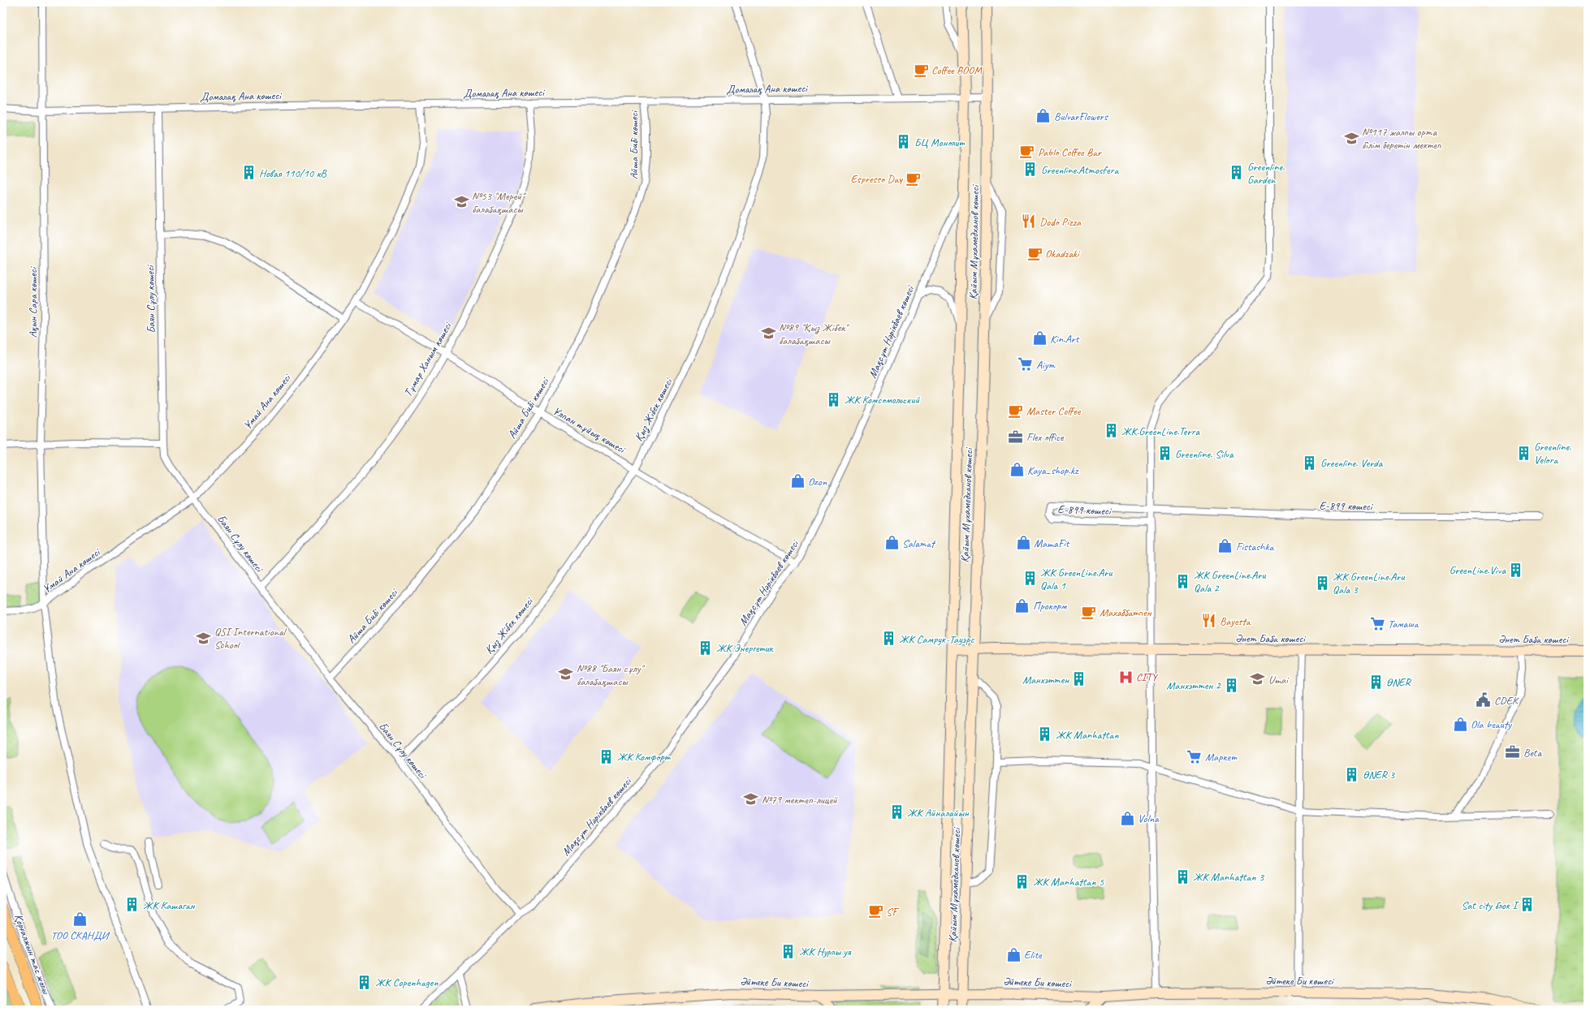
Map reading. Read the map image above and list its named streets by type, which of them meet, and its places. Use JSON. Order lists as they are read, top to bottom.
{
  "streets": {
    "main road": [
      "Қайым Мұхамедханов көшесі",
      "Әнет Баба көшесі",
      "Қорғалжын тас жолы",
      "Әйтеке Би көшесі"
    ],
    "street": [
      "Домалақ Ана көшесі",
      "Айша Бибі көшесі",
      "Баян Сұлу көшесі",
      "Ақын Сара көшесі",
      "Мақсұт Нәрікбаев көшесі",
      "Тұмар Ханым көшесі",
      "Ұмай Ана көшесі",
      "Қыз Жібек көшесі",
      "Ұлпан тұйық көшесі",
      "Е-899 көшесі"
    ]
  },
  "crossings": [
    ["Домалақ Ана көшесі", "Айша Бибі көшесі"],
    ["Домалақ Ана көшесі", "Қайым Мұхамедханов көшесі"],
    ["Домалақ Ана көшесі", "Баян Сұлу көшесі"],
    ["Домалақ Ана көшесі", "Ақын Сара көшесі"],
    ["Домалақ Ана көшесі", "Тұмар Ханым көшесі"],
    ["Домалақ Ана көшесі", "Ұмай Ана көшесі"],
    ["Домалақ Ана көшесі", "Қыз Жібек көшесі"],
    ["Айша Бибі көшесі", "Баян Сұлу көшесі"],
    ["Айша Бибі көшесі", "Ұлпан тұйық көшесі"],
    ["Қайым Мұхамедханов көшесі", "Мақсұт Нәрікбаев көшесі"],
    ["Қайым Мұхамедханов көшесі", "Әнет Баба көшесі"],
    ["Қайым Мұхамедханов көшесі", "Әйтеке Би көшесі"],
    ["Баян Сұлу көшесі", "Мақсұт Нәрікбаев көшесі"],
    ["Баян Сұлу көшесі", "Тұмар Ханым көшесі"],
    ["Баян Сұлу көшесі", "Ұмай Ана көшесі"],
    ["Баян Сұлу көшесі", "Қыз Жібек көшесі"],
    ["Ақын Сара көшесі", "Ұмай Ана көшесі"],
    ["Мақсұт Нәрікбаев көшесі", "Ұлпан тұйық көшесі"],
    ["Тұмар Ханым көшесі", "Ұлпан тұйық көшесі"],
    ["Ұмай Ана көшесі", "Ұлпан тұйық көшесі"],
    ["Қыз Жібек көшесі", "Ұлпан тұйық көшесі"]
  ],
  "places": {
    "cafe": [
      "Coffee BOOM",
      "Pablo Coffee Bar",
      "Espresso Day",
      "Okadzaki",
      "Master Coffee",
      "Махаббатпен",
      "SF"
    ],
    "shop": [
      "BulvarFlowers",
      "Kin.Art",
      "Kaya_shop.kz",
      "Ozon",
      "Salamat",
      "MamaFit",
      "Fistashka",
      "Прокорм",
      "Ola beauty",
      "Volna",
      "ТОО СКАНДИ",
      "Elite"
    ],
    "school or university": [
      "№117 жалпы орта білім беретін мектеп",
      "№53 \"Мерей\" балабақшасы",
      "№89 \"Қыз Жібек\" балабақшасы",
      "QSI International School",
      "№88 \"Баян сұлу\" балабақшасы",
      "Umai",
      "№79 мектеп-лицей"
    ],
    "building": [
      "БЦ Монолит",
      "Greenline.Atmosfera",
      "Новая 110/10 кВ",
      "Greenline. Garden",
      "ЖК Комсомольский",
      "ЖК.GreenLine.Terra",
      "Greenline. Velora",
      "Greenline. Silva",
      "Greenline. Verda",
      "GreenLine.Viva",
      "ЖК GreenLine.Aru Qala 1",
      "ЖК GreenLine.Aru Qala 2",
      "ЖК GreenLine.Aru Qala 3",
      "ЖК Самрук-Тауэрс",
      "ЖК Энергетик",
      "Манхэттен",
      "ӨNER",
      "Манхэттен 2",
      "ЖК Manhattan",
      "ЖК Комфорт",
      "ӨNER 3",
      "ЖК Айналайын",
      "ЖК Manhattan 3",
      "ЖК Manhattan 5",
      "ЖК Кашаган",
      "Sat city блок I",
      "ЖК Нурлы уя",
      "ЖК Copenhagen"
    ],
    "restaurant": ["Dodo Pizza", "Bayesta"],
    "supermarket": ["Aiym", "Тамаша", "Маркет"],
    "office": ["Flex office", "Beta"],
    "hospital": ["CITY"],
    "public building": ["CDEK"]
  }
}
